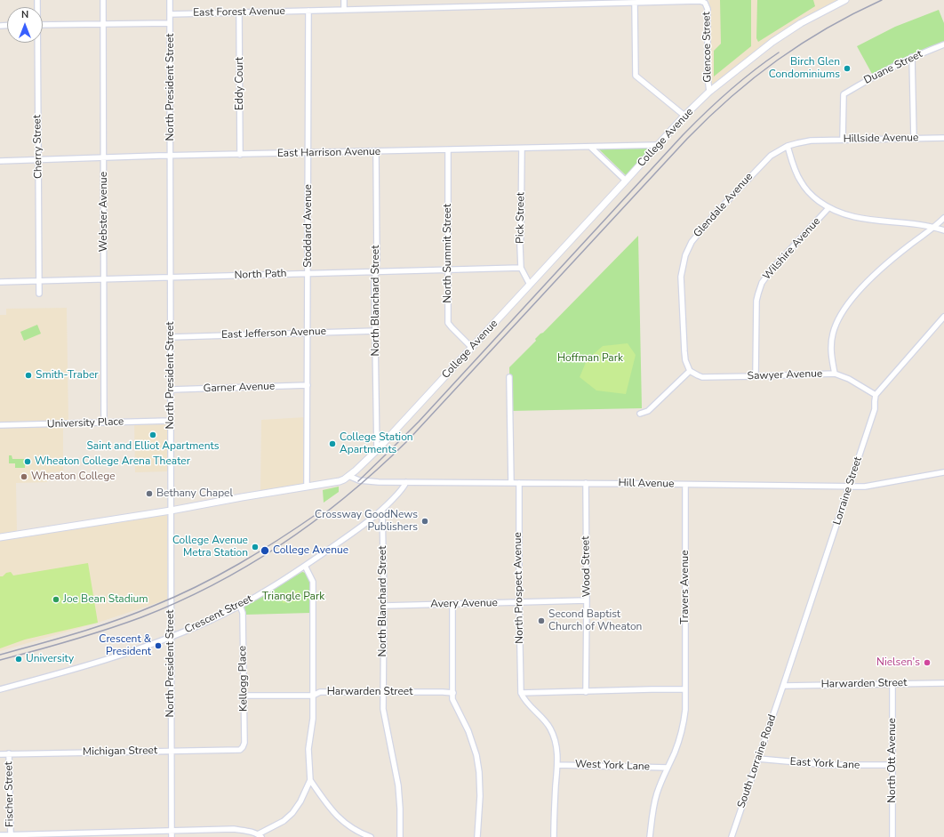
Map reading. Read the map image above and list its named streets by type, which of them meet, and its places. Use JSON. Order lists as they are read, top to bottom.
{
  "streets": {
    "street": [
      "East Forest Avenue",
      "Glencoe Street",
      "Duane Street",
      "Eddy Court",
      "North President Street",
      "College Avenue",
      "Hillside Avenue",
      "Cherry Street",
      "East Harrison Avenue",
      "Glendale Avenue",
      "Webster Avenue",
      "Pick Street",
      "Stoddard Avenue",
      "Wilshire Avenue",
      "North Summit Street",
      "North Path",
      "North Blanchard Street",
      "East Jefferson Avenue",
      "Sawyer Avenue",
      "Garner Avenue",
      "University Place",
      "Hill Avenue",
      "Lorraine Street",
      "Wood Street",
      "Travers Avenue",
      "North Prospect Avenue",
      "Avery Avenue",
      "Crescent Street",
      "Kellogg Place",
      "Harwarden Street",
      "Michigan Street",
      "North Ott Avenue",
      "South Lorraine Road",
      "East York Lane",
      "West York Lane",
      "Fischer Street"
    ]
  },
  "crossings": [
    ["East Forest Avenue", "Eddy Court"],
    ["East Forest Avenue", "North President Street"],
    ["East Forest Avenue", "Stoddard Avenue"],
    ["Glencoe Street", "College Avenue"],
    ["Duane Street", "Hillside Avenue"],
    ["Eddy Court", "East Harrison Avenue"],
    ["North President Street", "College Avenue"],
    ["North President Street", "East Harrison Avenue"],
    ["North President Street", "North Path"],
    ["North President Street", "East Jefferson Avenue"],
    ["North President Street", "Garner Avenue"],
    ["North President Street", "University Place"],
    ["North President Street", "Crescent Street"],
    ["North President Street", "Michigan Street"],
    ["College Avenue", "East Harrison Avenue"],
    ["College Avenue", "Pick Street"],
    ["College Avenue", "Stoddard Avenue"],
    ["College Avenue", "North Summit Street"],
    ["College Avenue", "North Blanchard Street"],
    ["College Avenue", "Hill Avenue"],
    ["Hillside Avenue", "Glendale Avenue"],
    ["Cherry Street", "East Harrison Avenue"],
    ["Cherry Street", "North Path"],
    ["East Harrison Avenue", "Webster Avenue"],
    ["East Harrison Avenue", "Pick Street"],
    ["East Harrison Avenue", "Stoddard Avenue"],
    ["East Harrison Avenue", "North Summit Street"],
    ["East Harrison Avenue", "North Blanchard Street"],
    ["Glendale Avenue", "Sawyer Avenue"],
    ["Webster Avenue", "North Path"],
    ["Webster Avenue", "University Place"],
    ["Pick Street", "North Path"],
    ["Stoddard Avenue", "North Path"],
    ["Stoddard Avenue", "East Jefferson Avenue"],
    ["Stoddard Avenue", "Garner Avenue"],
    ["Wilshire Avenue", "Sawyer Avenue"],
    ["North Summit Street", "North Path"],
    ["North Path", "North Blanchard Street"],
    ["North Blanchard Street", "East Jefferson Avenue"],
    ["North Blanchard Street", "Avery Avenue"],
    ["North Blanchard Street", "Crescent Street"],
    ["North Blanchard Street", "Harwarden Street"],
    ["Sawyer Avenue", "Lorraine Street"],
    ["Hill Avenue", "Lorraine Street"],
    ["Hill Avenue", "Wood Street"],
    ["Hill Avenue", "Travers Avenue"],
    ["Hill Avenue", "North Prospect Avenue"],
    ["Hill Avenue", "Crescent Street"],
    ["Lorraine Street", "Harwarden Street"],
    ["Lorraine Street", "South Lorraine Road"],
    ["Wood Street", "Avery Avenue"],
    ["Travers Avenue", "West York Lane"],
    ["North Prospect Avenue", "Avery Avenue"],
    ["Crescent Street", "Kellogg Place"],
    ["Kellogg Place", "Harwarden Street"],
    ["Kellogg Place", "Michigan Street"],
    ["Harwarden Street", "North Ott Avenue"],
    ["Harwarden Street", "South Lorraine Road"],
    ["Michigan Street", "Fischer Street"],
    ["North Ott Avenue", "East York Lane"],
    ["South Lorraine Road", "East York Lane"]
  ],
  "parks": ["Hoffman Park", "Triangle Park"],
  "places": [
    "Birch Glen Condominiums",
    "Smith-Traber",
    "Saint and Elliot Apartments",
    "College Station Apartments",
    "Wheaton College Arena Theater",
    "Wheaton College",
    "Bethany Chapel",
    "Crossway GoodNews Publishers",
    "College Avenue Metra Station",
    "College Avenue",
    "Joe Bean Stadium",
    "Second Baptist Church of Wheaton",
    "Crescent & President",
    "University",
    "Nielsen's"
  ],
  "north": "top"
}
